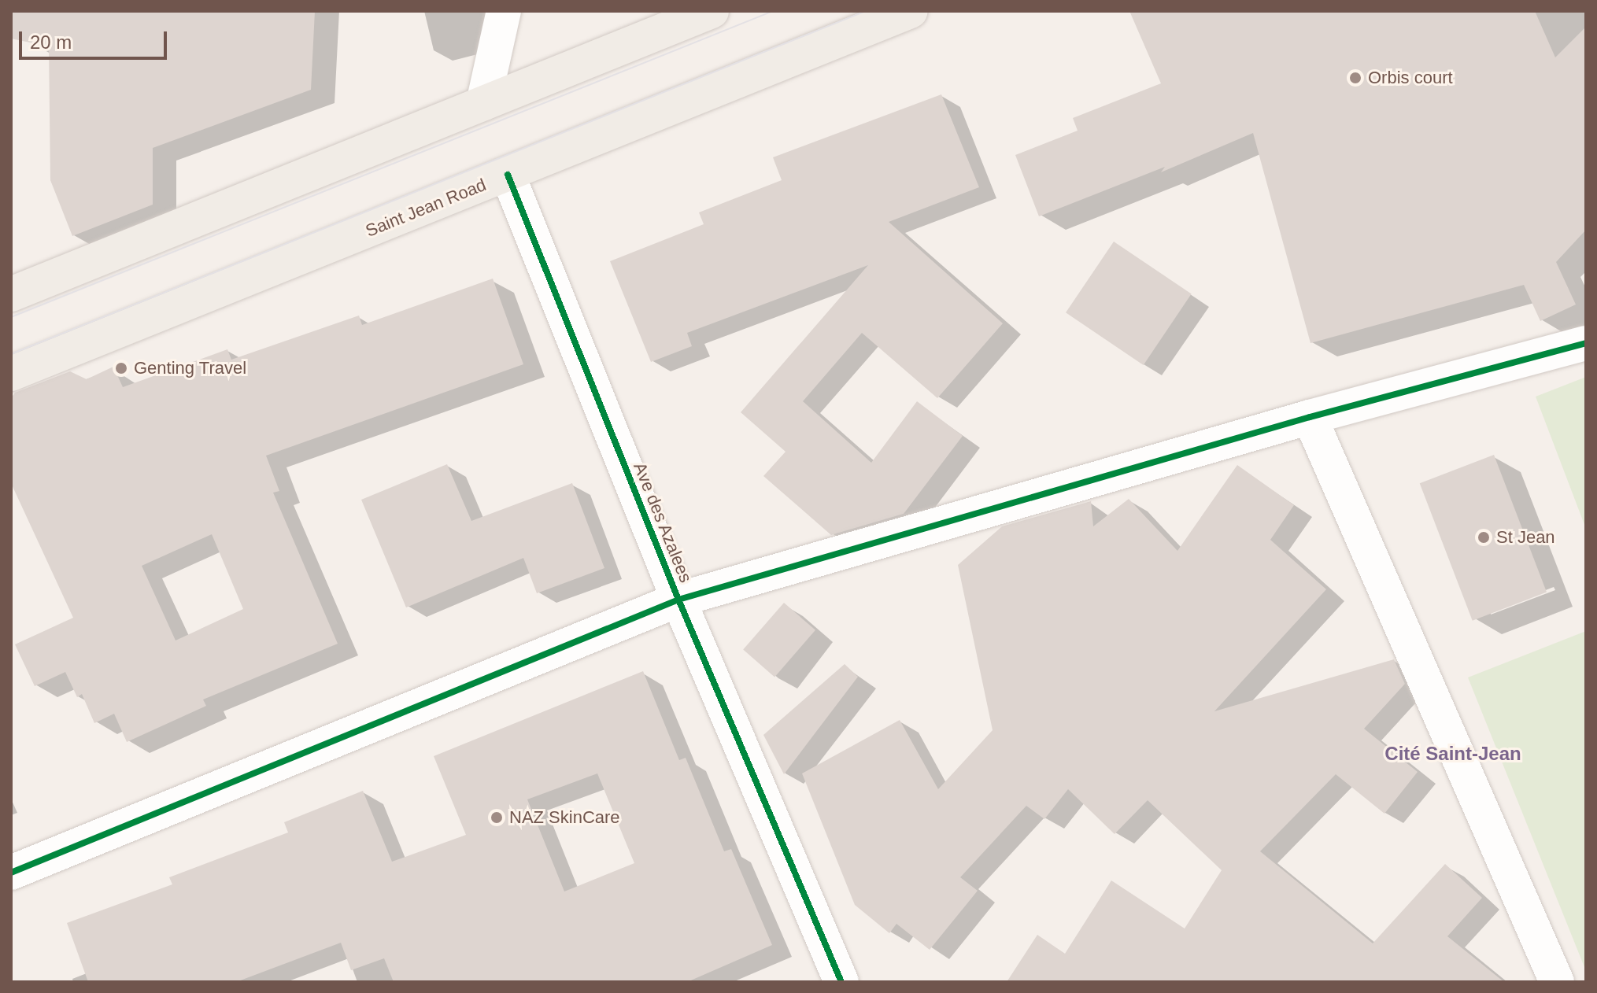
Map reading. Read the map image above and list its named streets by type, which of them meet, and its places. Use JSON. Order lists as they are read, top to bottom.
{
  "streets": {
    "main road": ["Saint Jean Road"],
    "street": ["Ave des Azalees"]
  },
  "crossings": [
    ["Saint Jean Road", "Ave des Azalees"]
  ],
  "districts": ["Cité Saint-Jean"],
  "places": [
    "Orbis court",
    "Genting Travel",
    "St Jean",
    "NAZ SkinCare"
  ],
  "scale_bar": "20 m"
}
